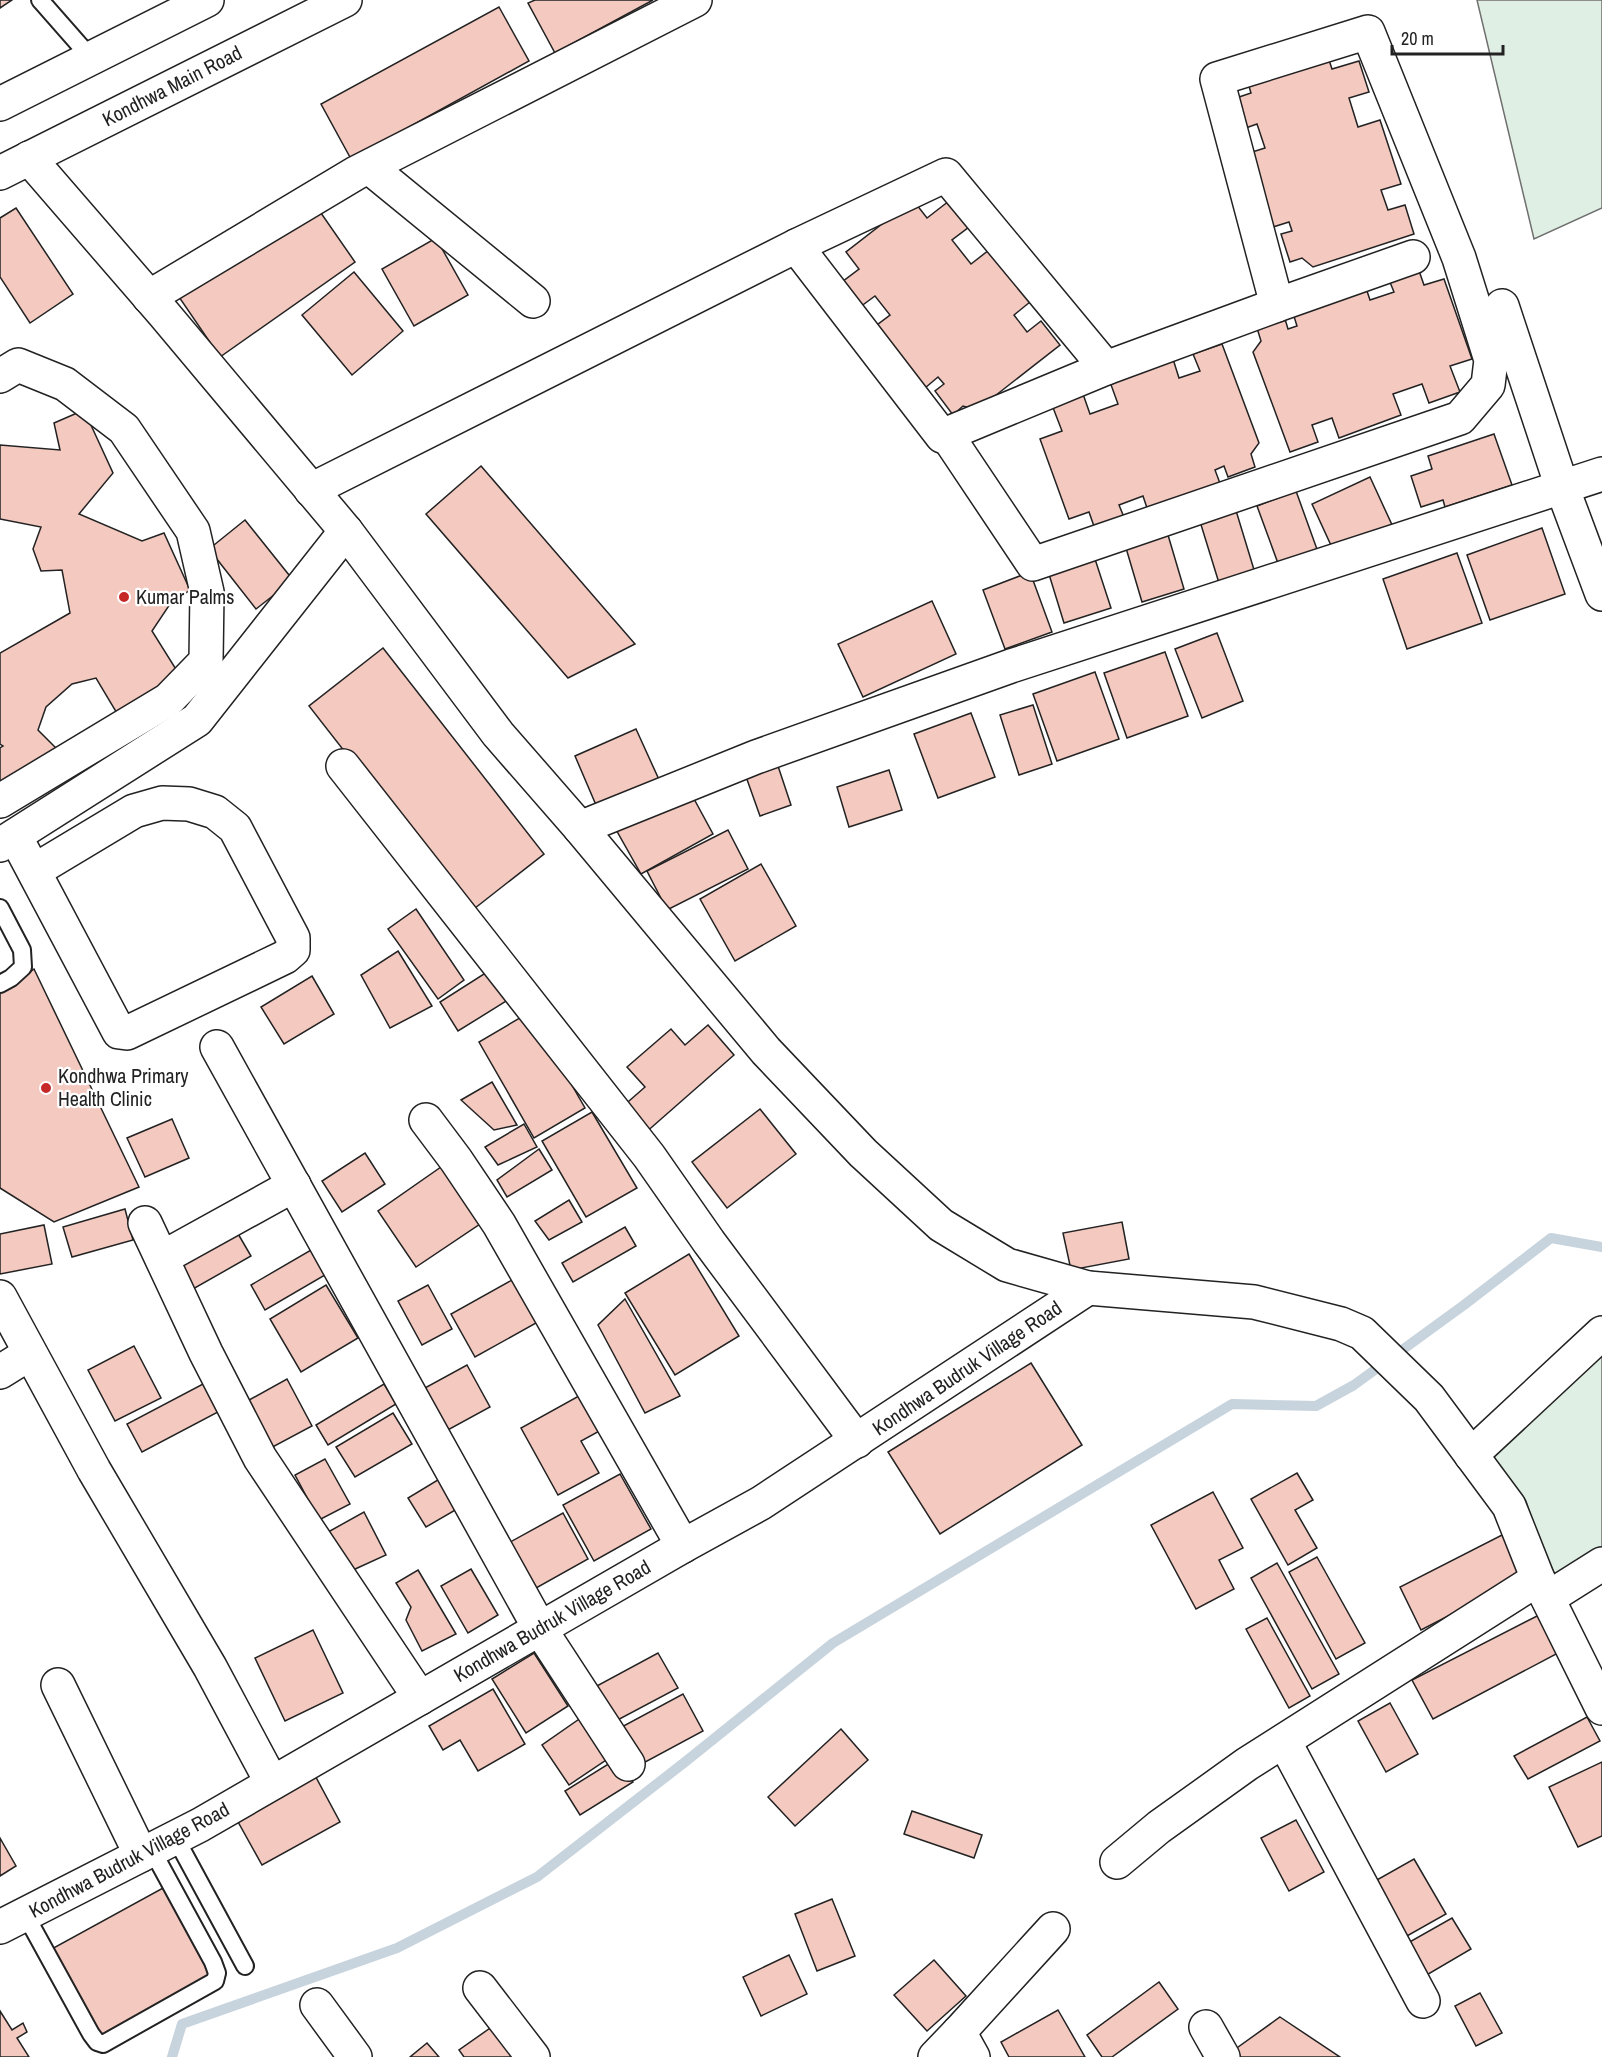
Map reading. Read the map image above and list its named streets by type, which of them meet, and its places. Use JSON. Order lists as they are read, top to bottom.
{
  "streets": {
    "street": ["Kondhwa Main Road", "Kondhwa Budruk Village Road"]
  },
  "places": ["Kumar Palms", "Kondhwa Primary Health Clinic"],
  "scale_bar": "20 m"
}
